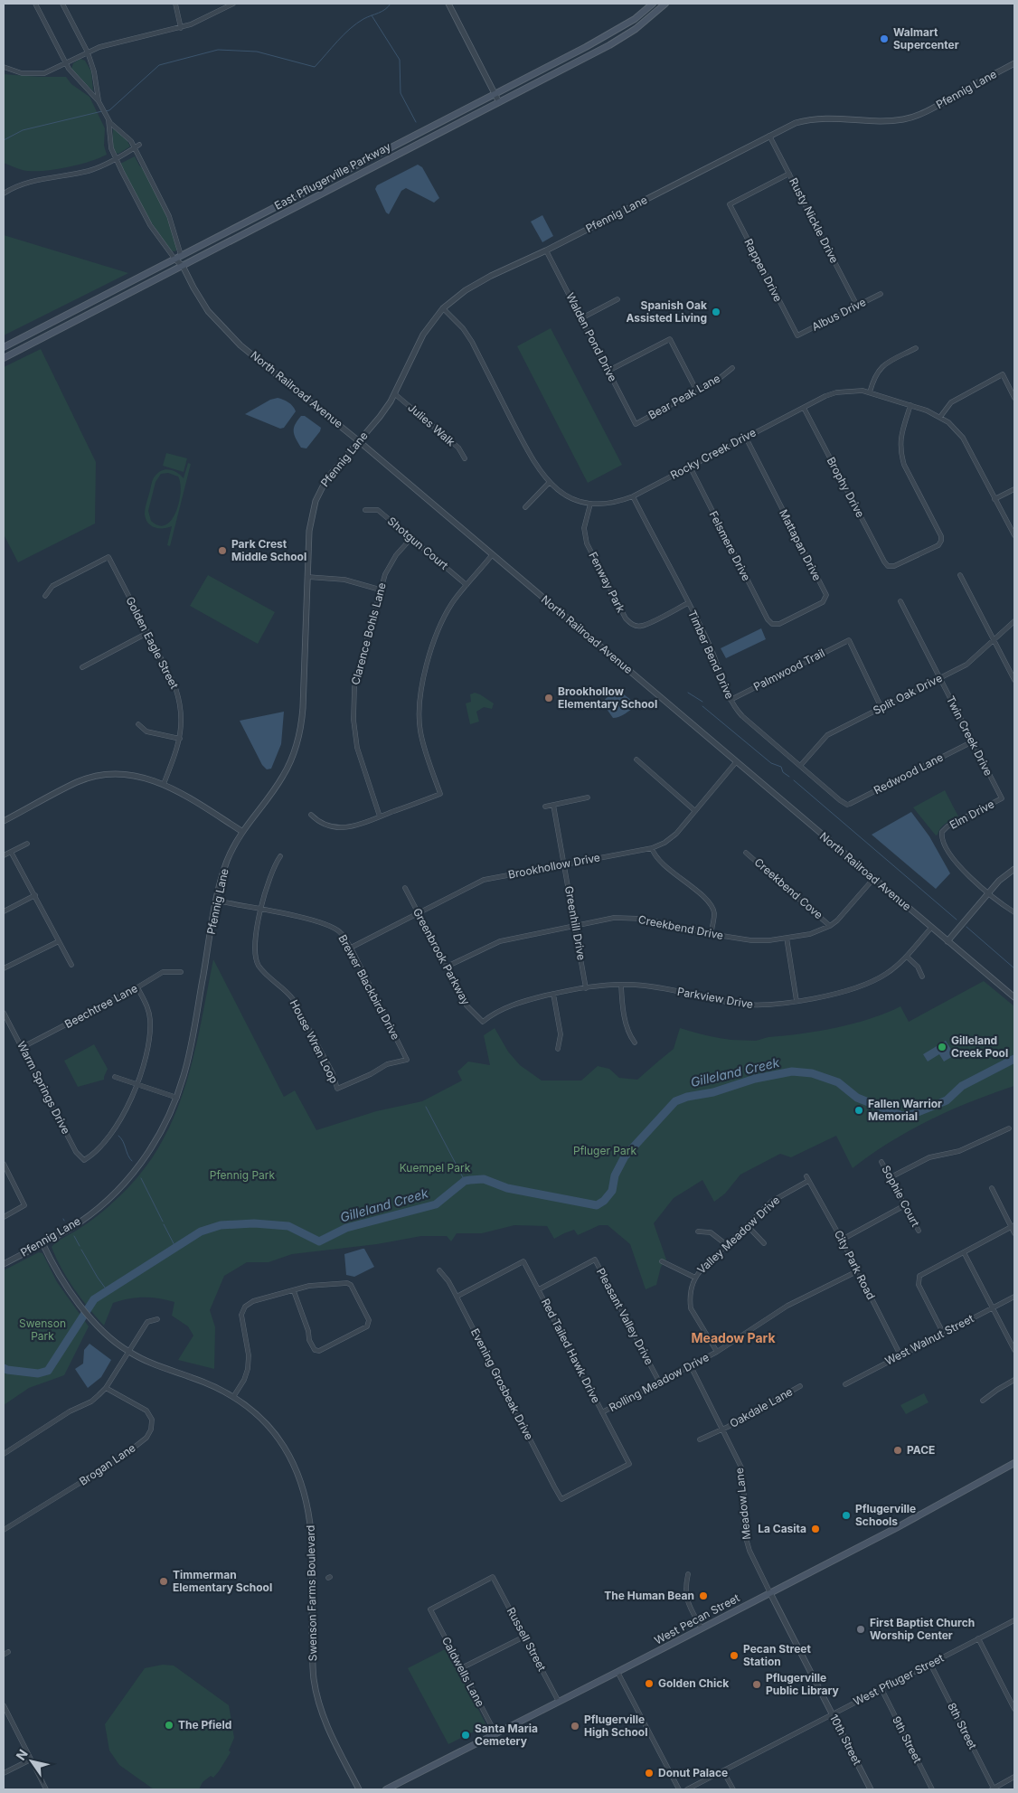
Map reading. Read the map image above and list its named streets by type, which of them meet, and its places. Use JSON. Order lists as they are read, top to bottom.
{
  "streets": {
    "main road": ["East Pflugerville Parkway", "West Pecan Street"],
    "street": [
      "Pfennig Lane",
      "Rusty Nickle Drive",
      "Rappen Drive",
      "Albus Drive",
      "Walden Pond Drive",
      "North Railroad Avenue",
      "Bear Peak Lane",
      "Julies Walk",
      "Rocky Creek Drive",
      "Brophy Drive",
      "Shotgun Court",
      "Mattapan Drive",
      "Felsmere Drive",
      "Fenway Park",
      "Clarence Bohls Lane",
      "Golden Eagle Street",
      "Timber Bend Drive",
      "Palmwood Trail",
      "Split Oak Drive",
      "Twin Creek Drive",
      "Redwood Lane",
      "Elm Drive",
      "Brookhollow Drive",
      "Creekbend Cove",
      "Greenhill Drive",
      "Creekbend Drive",
      "Greenbrook Parkway",
      "Brewer Blackbird Drive",
      "Parkview Drive",
      "Beechtree Lane",
      "House Wren Loop",
      "Warm Springs Drive",
      "Sophie Court",
      "Valley Meadow Drive",
      "City Park Road",
      "Pleasant Valley Drive",
      "West Walnut Street",
      "Red Tailed Hawk Drive",
      "Rolling Meadow Drive",
      "Evening Grosbeak Drive",
      "Oakdale Lane",
      "Brogan Lane",
      "Meadow Lane",
      "Swenson Farms Boulevard",
      "Russell Street",
      "Caldwells Lane",
      "West Pfluger Street",
      "8th Street",
      "10th Street",
      "9th Street"
    ]
  },
  "crossings": [
    ["Pfennig Lane", "Rusty Nickle Drive"],
    ["Pfennig Lane", "Walden Pond Drive"],
    ["Pfennig Lane", "North Railroad Avenue"],
    ["Pfennig Lane", "Julies Walk"],
    ["Pfennig Lane", "Rocky Creek Drive"],
    ["Pfennig Lane", "Brewer Blackbird Drive"],
    ["Pfennig Lane", "Swenson Farms Boulevard"],
    ["East Pflugerville Parkway", "North Railroad Avenue"],
    ["Rusty Nickle Drive", "Rappen Drive"],
    ["Rusty Nickle Drive", "Albus Drive"],
    ["Rappen Drive", "Albus Drive"],
    ["Walden Pond Drive", "Bear Peak Lane"],
    ["North Railroad Avenue", "Brookhollow Drive"],
    ["North Railroad Avenue", "Creekbend Drive"],
    ["North Railroad Avenue", "Parkview Drive"],
    ["Rocky Creek Drive", "Brophy Drive"],
    ["Rocky Creek Drive", "Mattapan Drive"],
    ["Rocky Creek Drive", "Felsmere Drive"],
    ["Rocky Creek Drive", "Fenway Park"],
    ["Rocky Creek Drive", "Timber Bend Drive"],
    ["Shotgun Court", "Clarence Bohls Lane"],
    ["Mattapan Drive", "Felsmere Drive"],
    ["Fenway Park", "Timber Bend Drive"],
    ["Timber Bend Drive", "Palmwood Trail"],
    ["Timber Bend Drive", "Split Oak Drive"],
    ["Timber Bend Drive", "Redwood Lane"],
    ["Palmwood Trail", "Split Oak Drive"],
    ["Split Oak Drive", "Twin Creek Drive"],
    ["Twin Creek Drive", "Redwood Lane"],
    ["Twin Creek Drive", "Elm Drive"],
    ["Brookhollow Drive", "Greenhill Drive"],
    ["Brookhollow Drive", "Greenbrook Parkway"],
    ["Brookhollow Drive", "Brewer Blackbird Drive"],
    ["Creekbend Cove", "Creekbend Drive"],
    ["Greenhill Drive", "Creekbend Drive"],
    ["Greenhill Drive", "Parkview Drive"],
    ["Creekbend Drive", "Greenbrook Parkway"],
    ["Greenbrook Parkway", "Parkview Drive"],
    ["Brewer Blackbird Drive", "House Wren Loop"],
    ["Beechtree Lane", "Warm Springs Drive"],
    ["Valley Meadow Drive", "City Park Road"],
    ["Valley Meadow Drive", "Rolling Meadow Drive"],
    ["City Park Road", "West Walnut Street"],
    ["City Park Road", "Rolling Meadow Drive"],
    ["Pleasant Valley Drive", "Red Tailed Hawk Drive"],
    ["Pleasant Valley Drive", "Rolling Meadow Drive"],
    ["Red Tailed Hawk Drive", "Rolling Meadow Drive"],
    ["Red Tailed Hawk Drive", "Evening Grosbeak Drive"],
    ["Rolling Meadow Drive", "Meadow Lane"],
    ["Oakdale Lane", "Meadow Lane"],
    ["Meadow Lane", "West Pecan Street"],
    ["Meadow Lane", "10th Street"],
    ["West Pecan Street", "Russell Street"],
    ["West Pecan Street", "Caldwells Lane"],
    ["West Pecan Street", "10th Street"],
    ["Russell Street", "Caldwells Lane"],
    ["West Pfluger Street", "8th Street"],
    ["West Pfluger Street", "10th Street"],
    ["West Pfluger Street", "9th Street"]
  ],
  "districts": ["Meadow Park"],
  "water": ["Gilleland Creek"],
  "parks": [
    "Pfluger Park",
    "Kuempel Park",
    "Pfennig Park",
    "Swenson Park"
  ],
  "places": [
    "Walmart Supercenter",
    "Spanish Oak Assisted Living",
    "Park Crest Middle School",
    "Brookhollow Elementary School",
    "Gilleland Creek Pool",
    "Fallen Warrior Memorial",
    "PACE",
    "Pflugerville Schools",
    "La Casita",
    "Timmerman Elementary School",
    "The Human Bean",
    "First Baptist Church Worship Center",
    "Pecan Street Station",
    "Golden Chick",
    "Pflugerville Public Library",
    "The Pfield",
    "Pflugerville High School",
    "Santa Maria Cemetery",
    "Donut Palace"
  ],
  "north": "top left"
}
